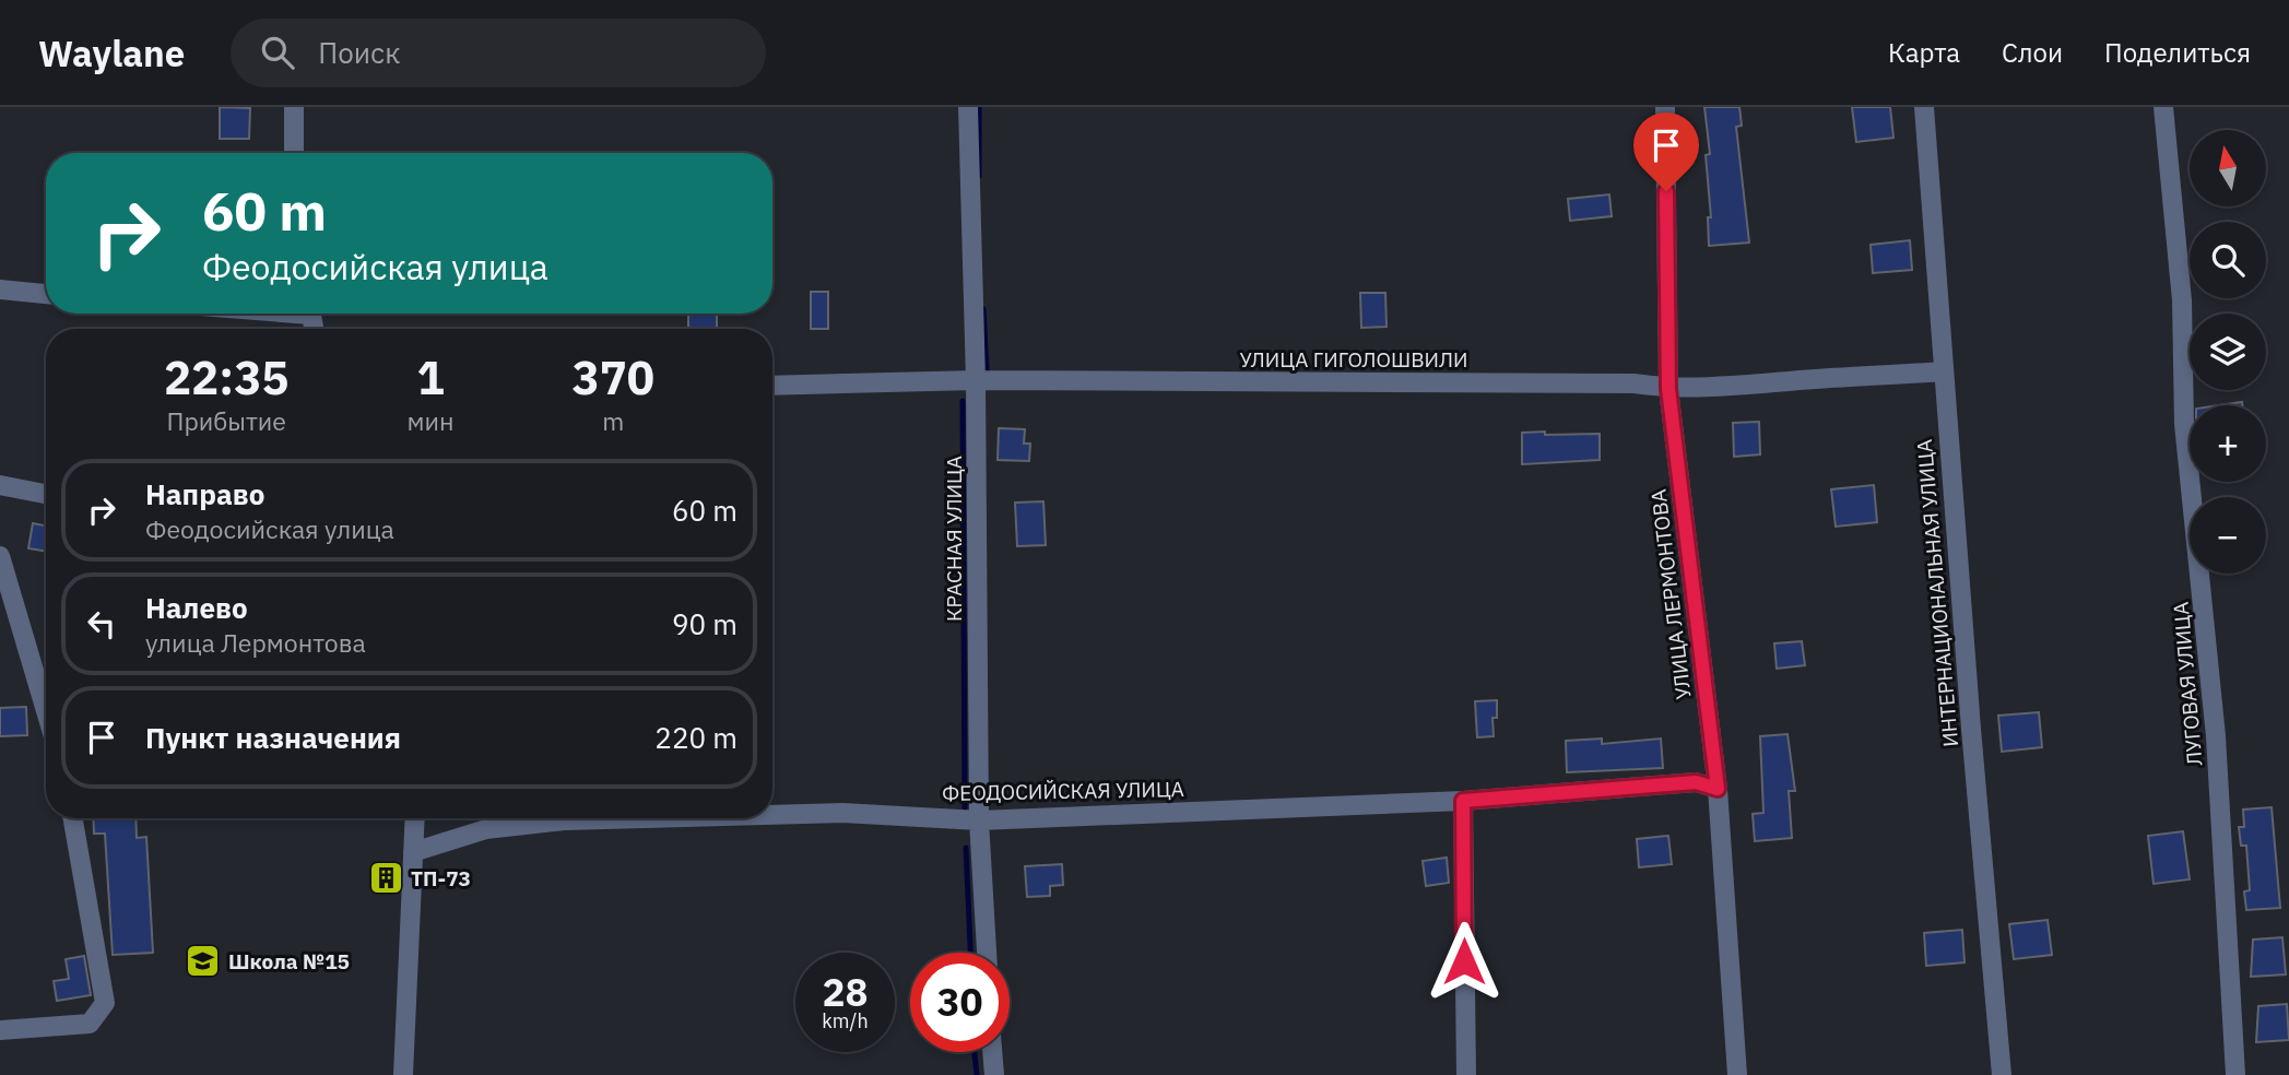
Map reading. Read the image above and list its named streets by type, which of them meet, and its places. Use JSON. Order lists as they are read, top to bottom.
{
  "streets": {
    "street": [
      "УЛИЦА ГИГОЛОШВИЛИ",
      "КРАСНАЯ УЛИЦА",
      "ИНТЕРНАЦИОНАЛЬНАЯ УЛИЦА",
      "УЛИЦА ЛЕРМОНТОВА",
      "ЛУГОВАЯ УЛИЦА",
      "ФЕОДОСИЙСКАЯ УЛИЦА"
    ]
  },
  "crossings": [
    ["УЛИЦА ГИГОЛОШВИЛИ", "КРАСНАЯ УЛИЦА"],
    ["УЛИЦА ГИГОЛОШВИЛИ", "ИНТЕРНАЦИОНАЛЬНАЯ УЛИЦА"],
    ["УЛИЦА ГИГОЛОШВИЛИ", "УЛИЦА ЛЕРМОНТОВА"],
    ["КРАСНАЯ УЛИЦА", "ФЕОДОСИЙСКАЯ УЛИЦА"],
    ["УЛИЦА ЛЕРМОНТОВА", "ФЕОДОСИЙСКАЯ УЛИЦА"]
  ],
  "places": {
    "building": ["ТП-73"],
    "school or university": ["Школа №15"]
  },
  "north": "top",
  "page": {
    "header": "Waylane",
    "search": "Поиск",
    "nav": ["Карта", "Слои", "Поделиться"],
    "map_buttons": ["+", "−"],
    "turn": ["60 m", "Феодосийская улица"],
    "eta": [
      "22:35",
      "Прибытие",
      "1",
      "мин",
      "370",
      "m"
    ],
    "list": [
      {
        "name": "Направо",
        "note": "Феодосийская улица",
        "value": "60 m"
      },
      {
        "name": "Налево",
        "note": "улица Лермонтова",
        "value": "90 m"
      },
      {
        "name": "Пункт назначения",
        "value": "220 m"
      }
    ],
    "speed": "28 km/h",
    "limit": "30"
  }
}
